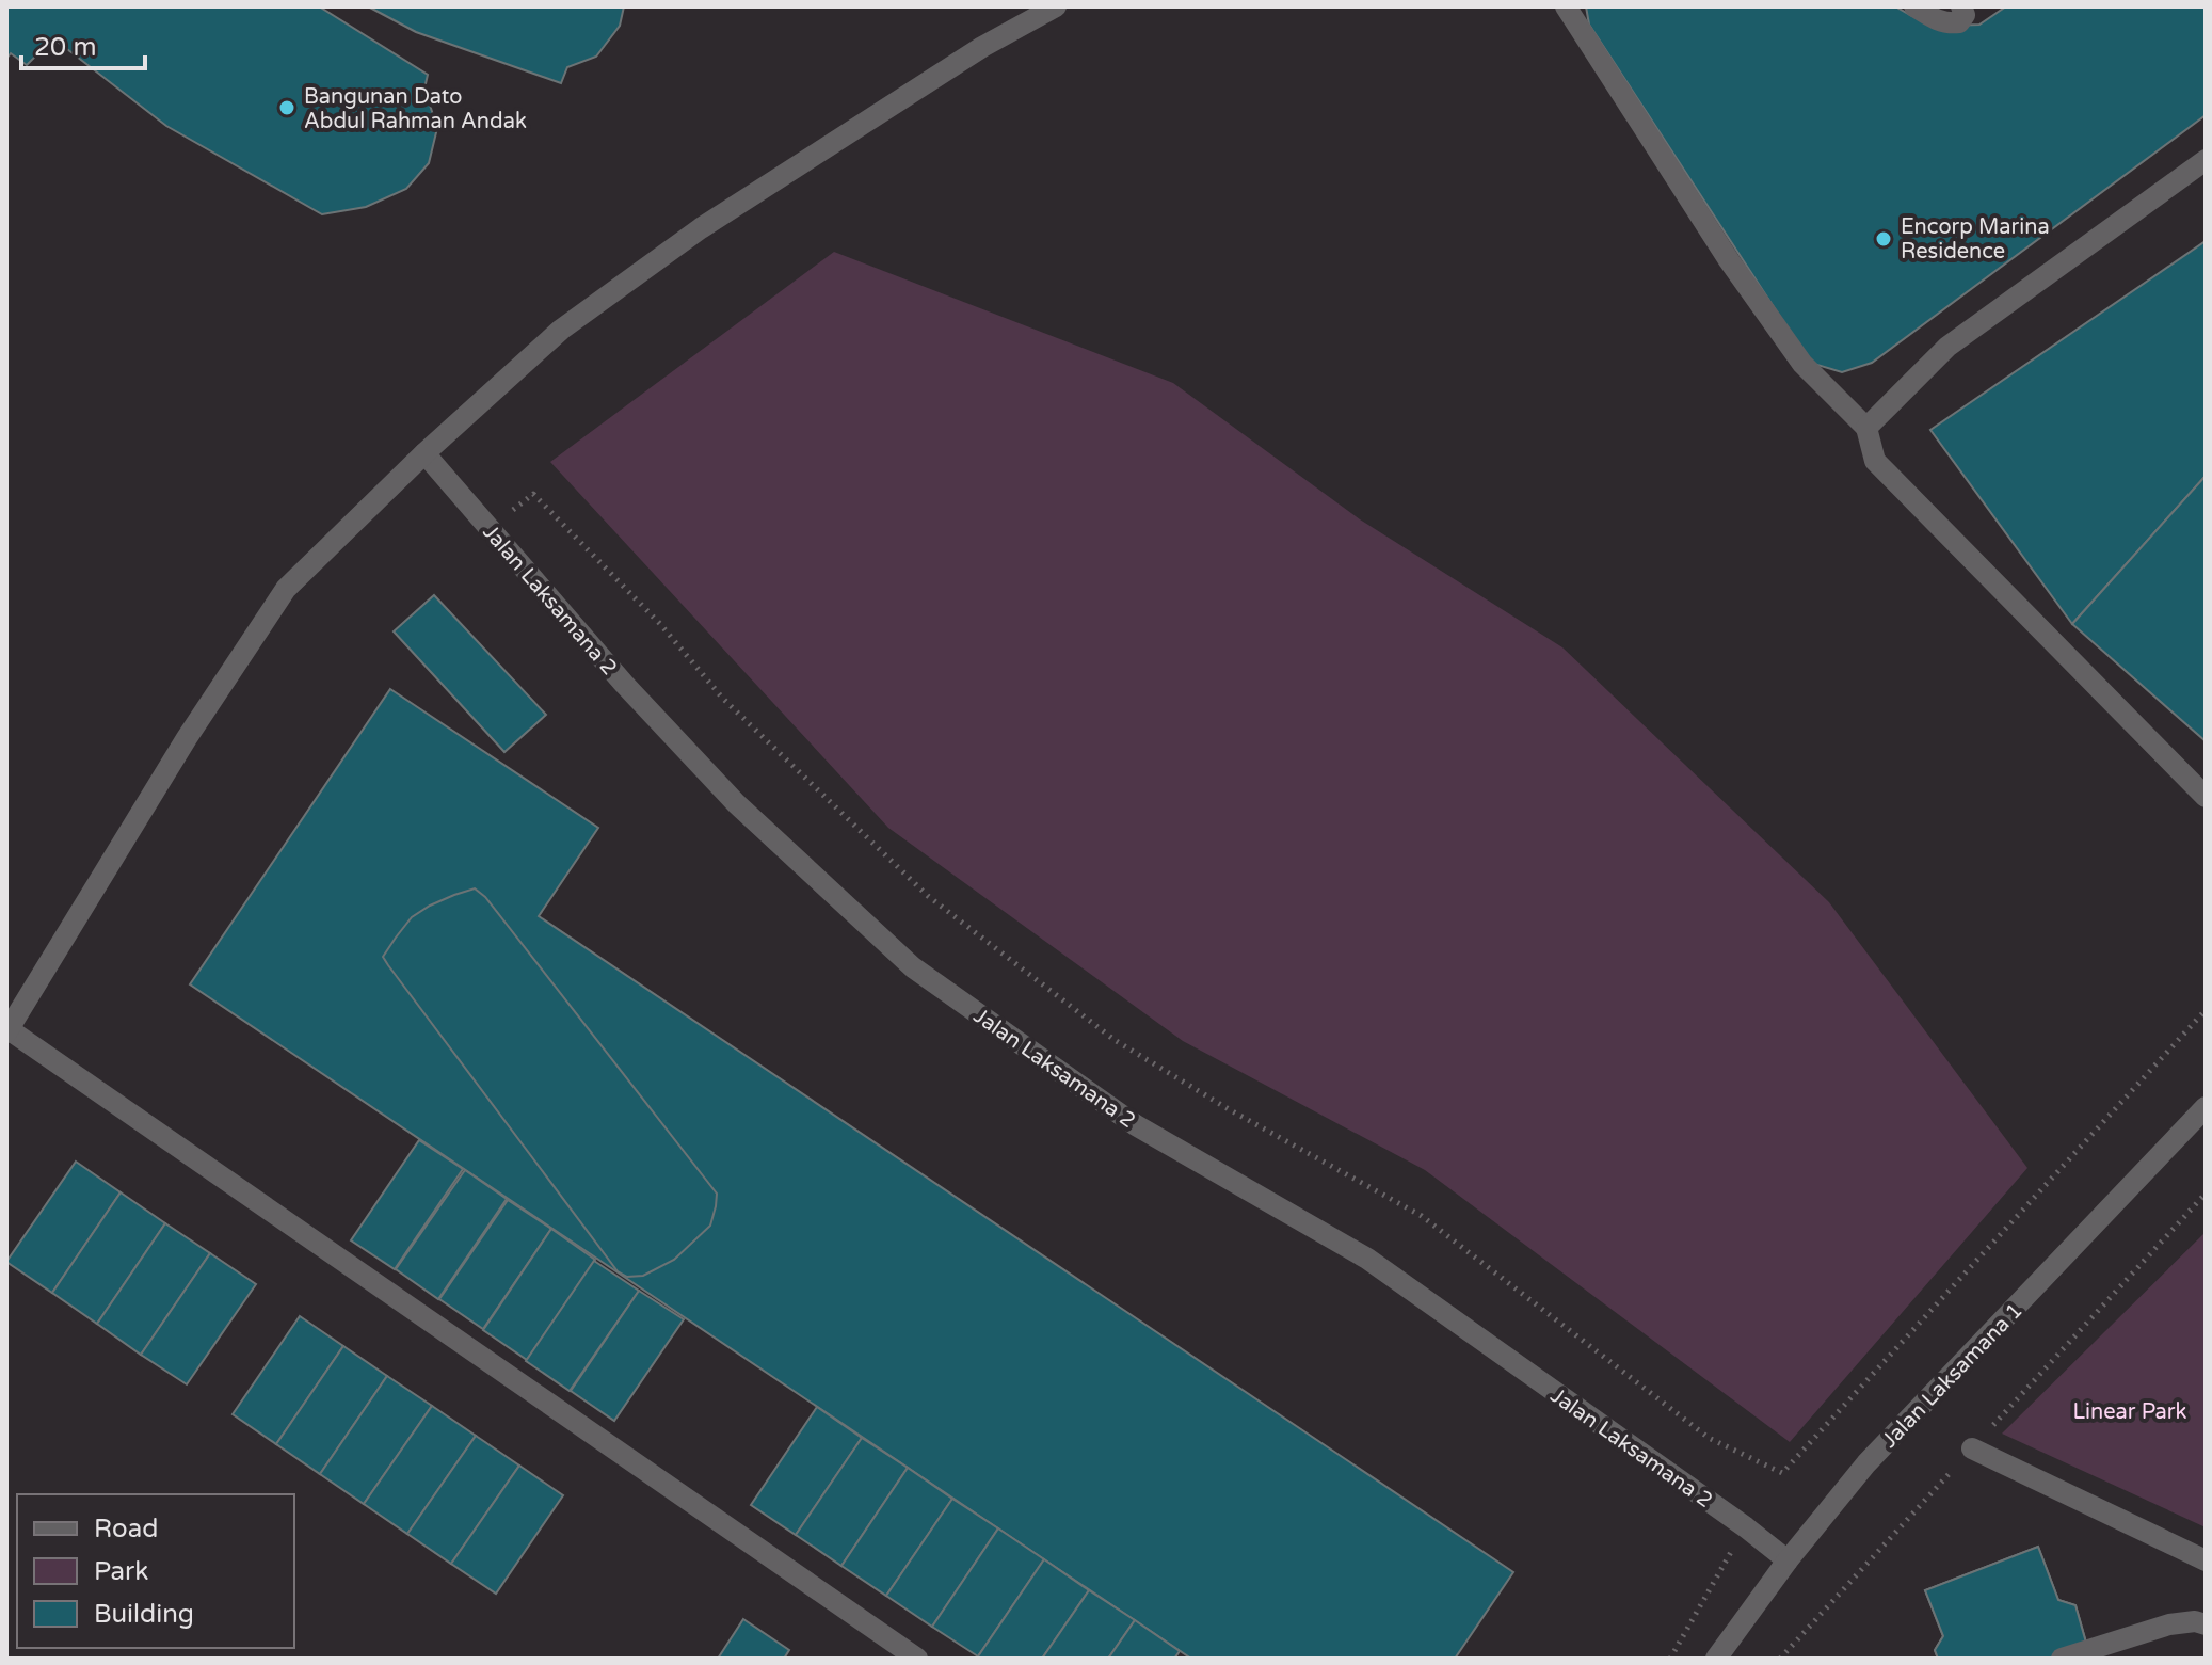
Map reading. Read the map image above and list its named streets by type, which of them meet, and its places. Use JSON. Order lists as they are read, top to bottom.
{
  "streets": {
    "street": ["Jalan Laksamana 2", "Jalan Laksamana 1"]
  },
  "crossings": [
    ["Jalan Laksamana 2", "Jalan Laksamana 1"]
  ],
  "parks": ["Linear Park"],
  "places": ["Bangunan Dato Abdul Rahman Andak", "Encorp Marina Residence"],
  "legend": ["Road", "Park", "Building"],
  "scale_bar": "20 m"
}
